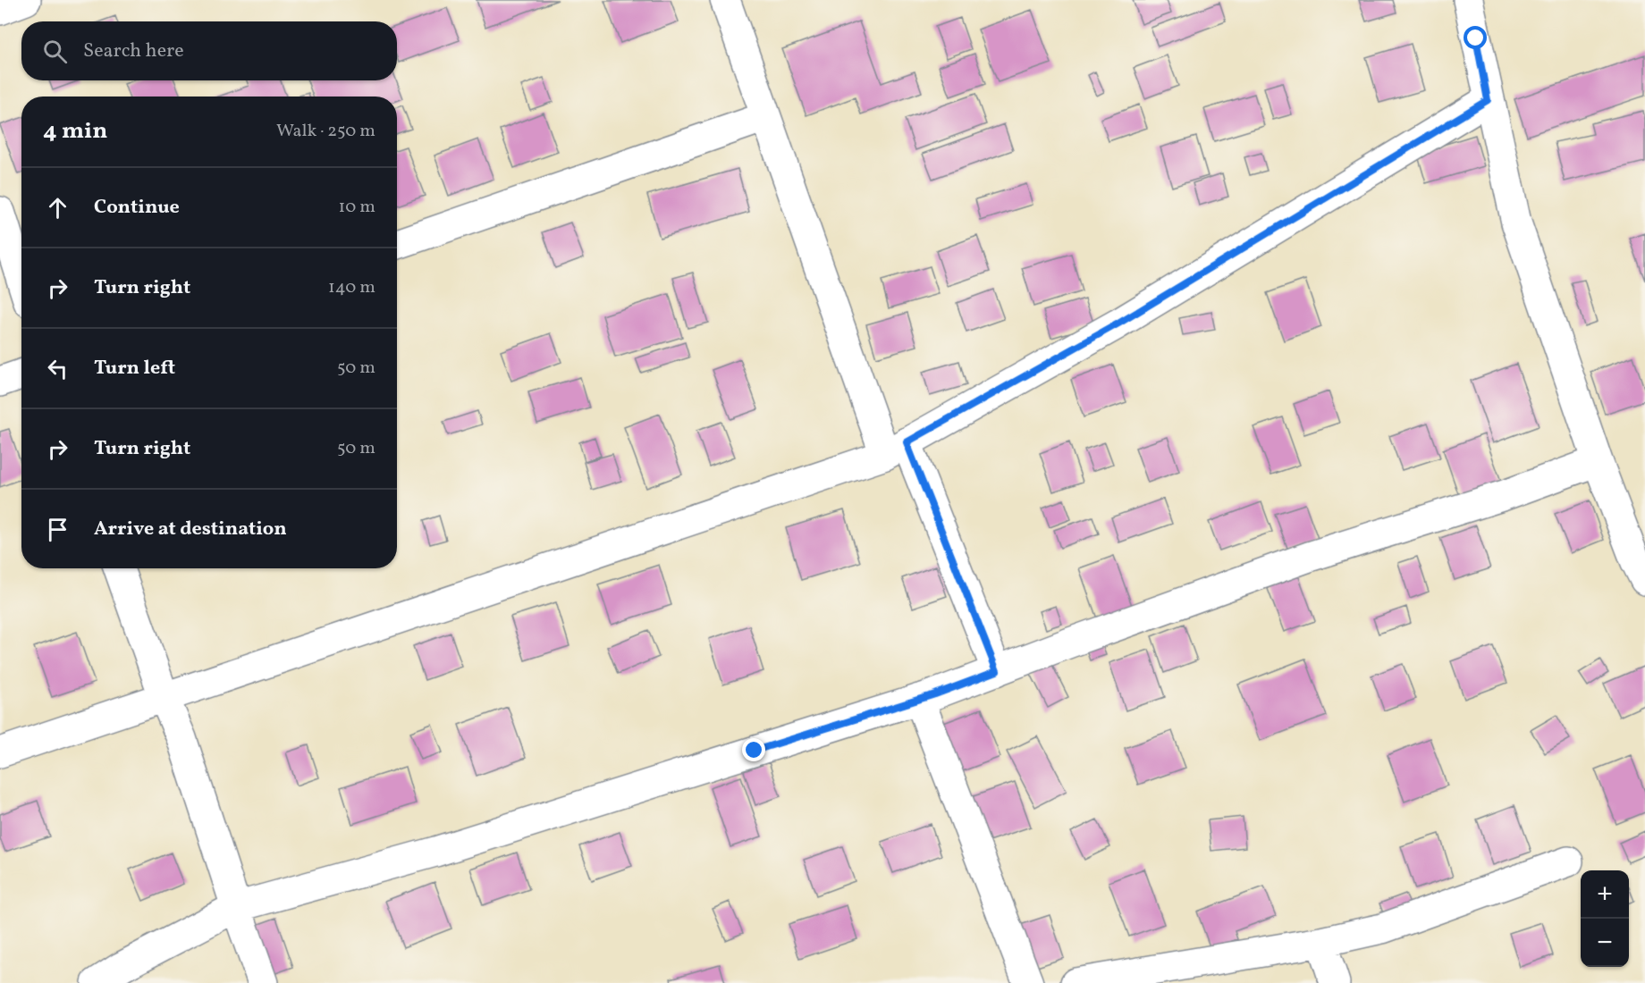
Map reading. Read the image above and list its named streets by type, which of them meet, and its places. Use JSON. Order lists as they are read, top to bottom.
{
  "page": {
    "search": "Search here",
    "heading": ["4 min", "Walk · 250 m"],
    "list": [
      ["Continue", "10 m"],
      ["Turn right", "140 m"],
      ["Turn left", "50 m"],
      ["Turn right", "50 m"],
      "Arrive at destination"
    ],
    "map_buttons": ["+", "−"]
  }
}
